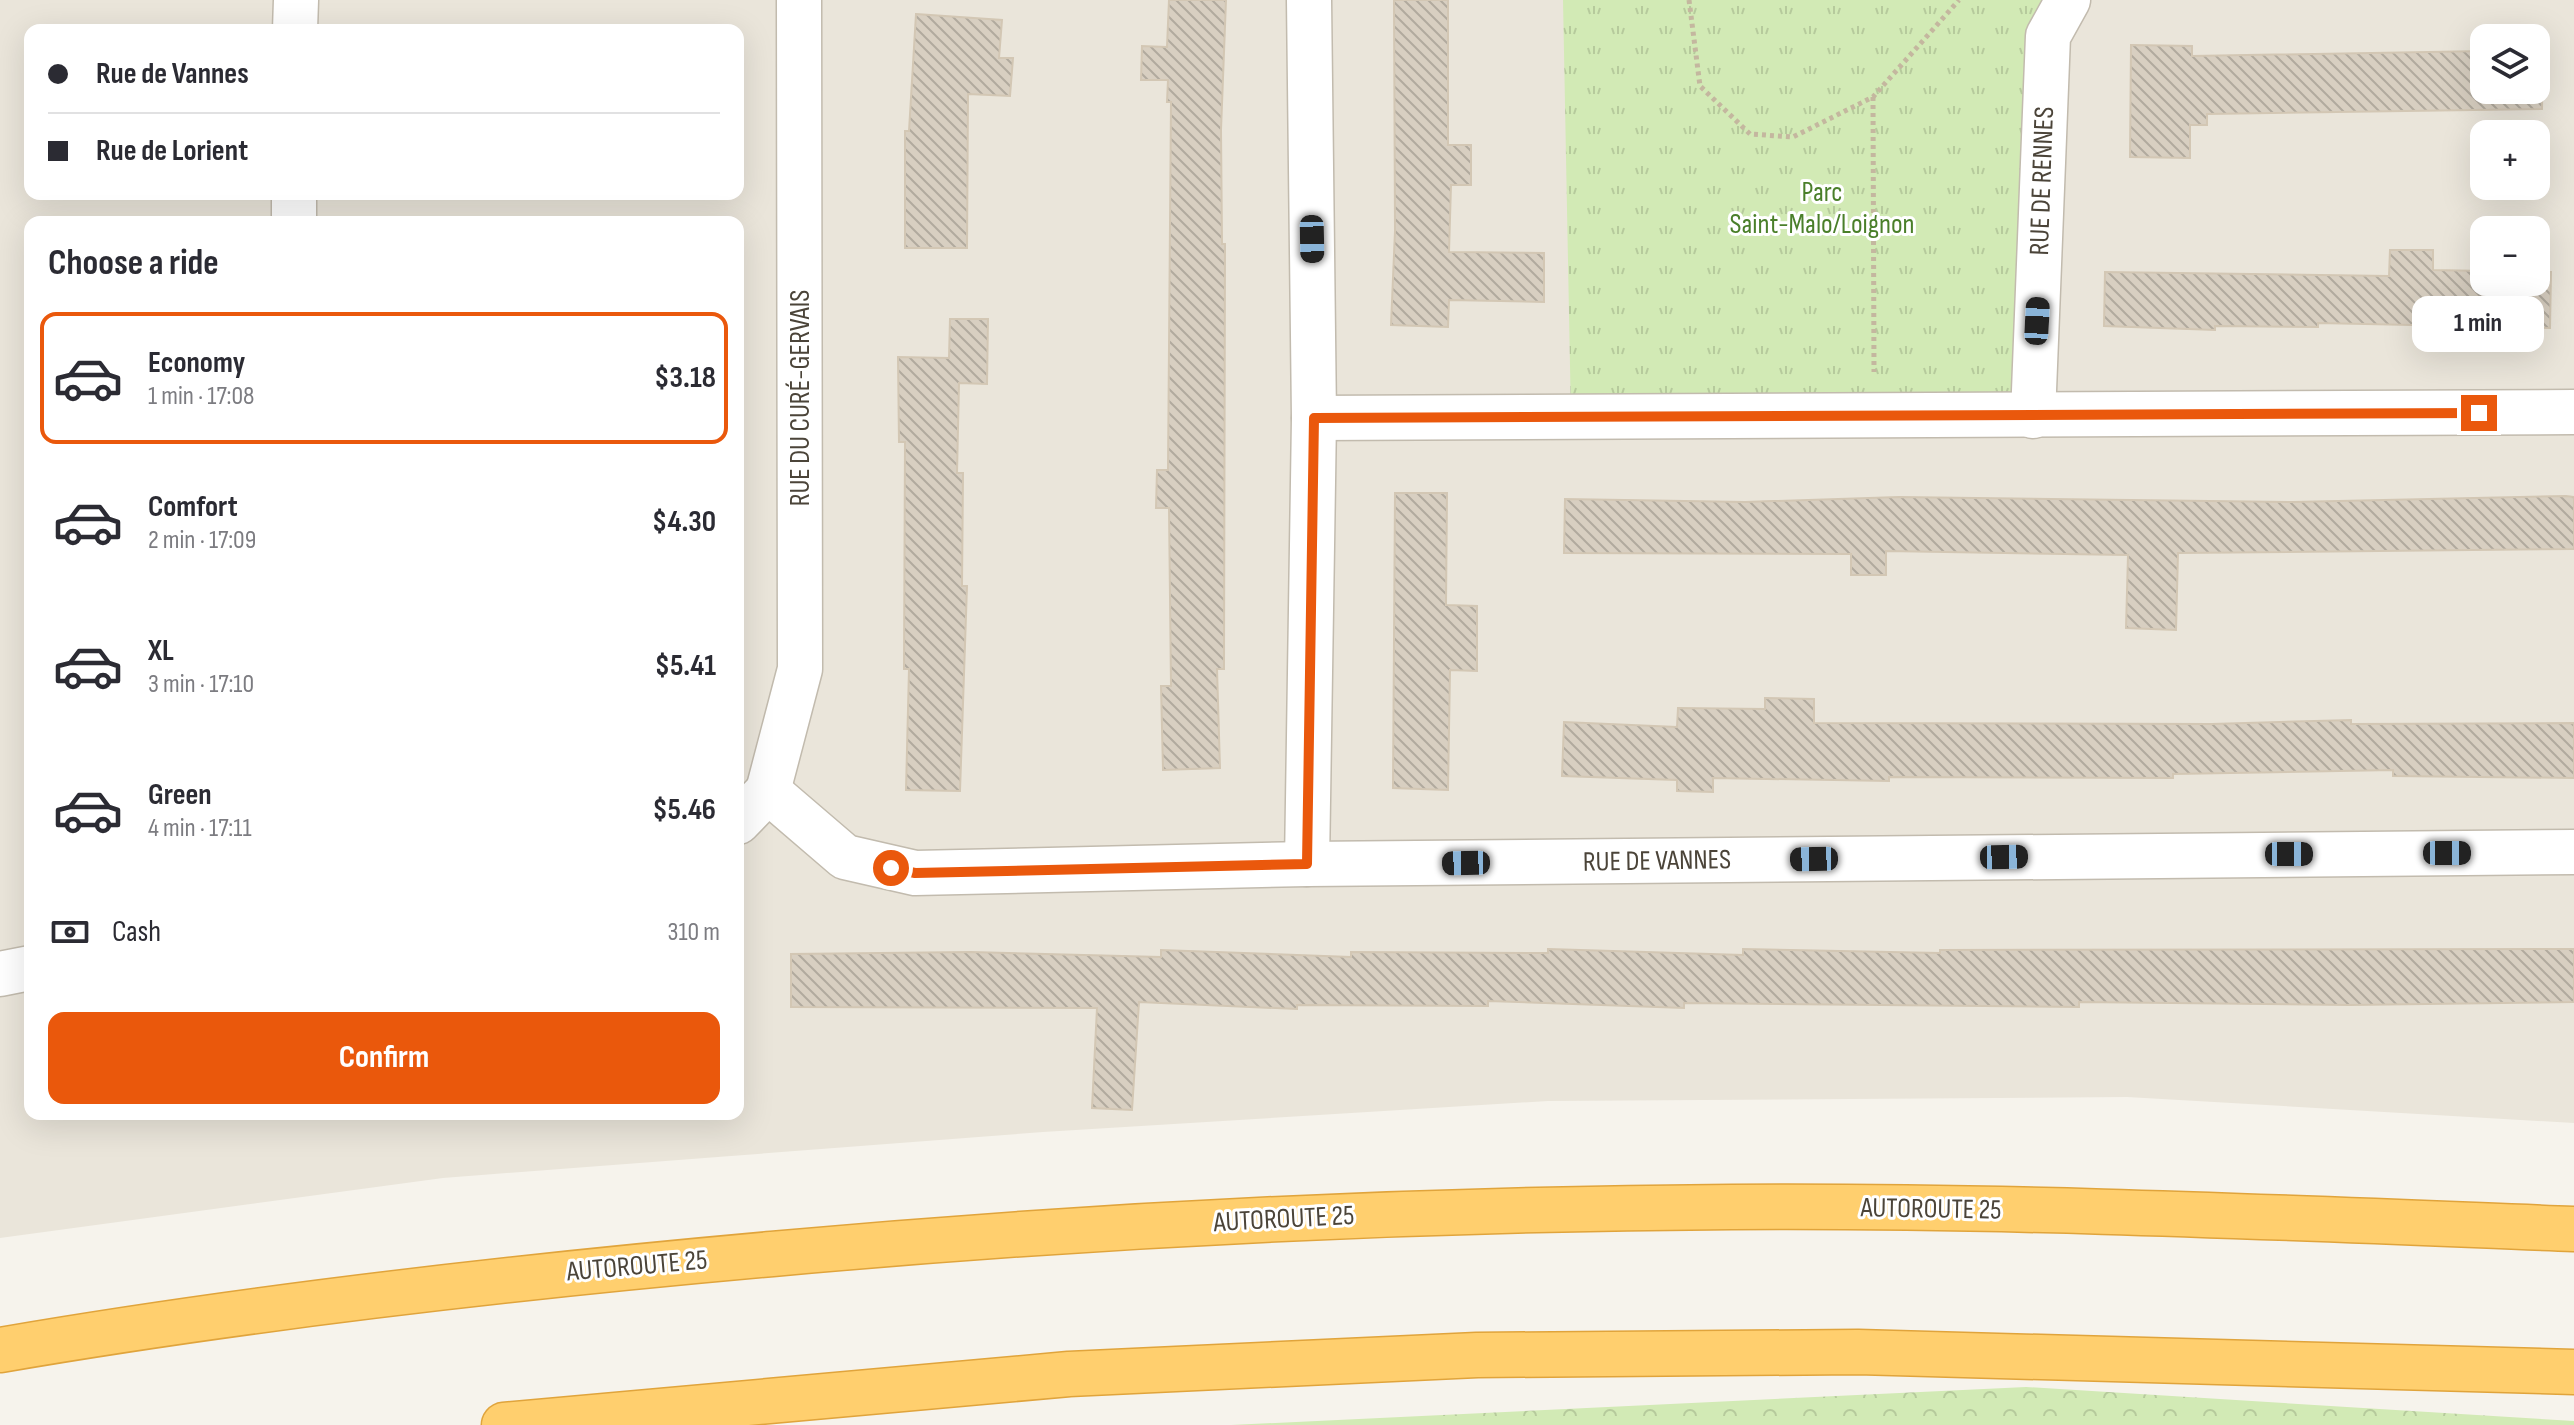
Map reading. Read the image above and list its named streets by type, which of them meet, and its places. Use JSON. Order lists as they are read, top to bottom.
{
  "streets": {
    "highway": ["AUTOROUTE 25"],
    "street": ["RUE DE RENNES", "RUE DU CURÉ-GERVAIS", "RUE DE VANNES"]
  },
  "crossings": [
    ["RUE DU CURÉ-GERVAIS", "RUE DE VANNES"]
  ],
  "parks": ["Parc Saint-Malo/Loignon"],
  "page": {
    "map_buttons": ["+", "−"],
    "banner": ["Rue de Vannes", "Rue de Lorient"],
    "heading": "Choose a ride",
    "bubble": "1 min",
    "list": [
      {
        "name": "Economy",
        "note": "1 min · 17:08",
        "value": "$3.18"
      },
      {
        "name": "Comfort",
        "note": "2 min · 17:09",
        "value": "$4.30"
      },
      {
        "name": "XL",
        "note": "3 min · 17:10",
        "value": "$5.41"
      },
      {
        "name": "Green",
        "note": "4 min · 17:11",
        "value": "$5.46"
      }
    ],
    "pay": ["Cash", "310 m"],
    "buttons": "Confirm"
  }
}
